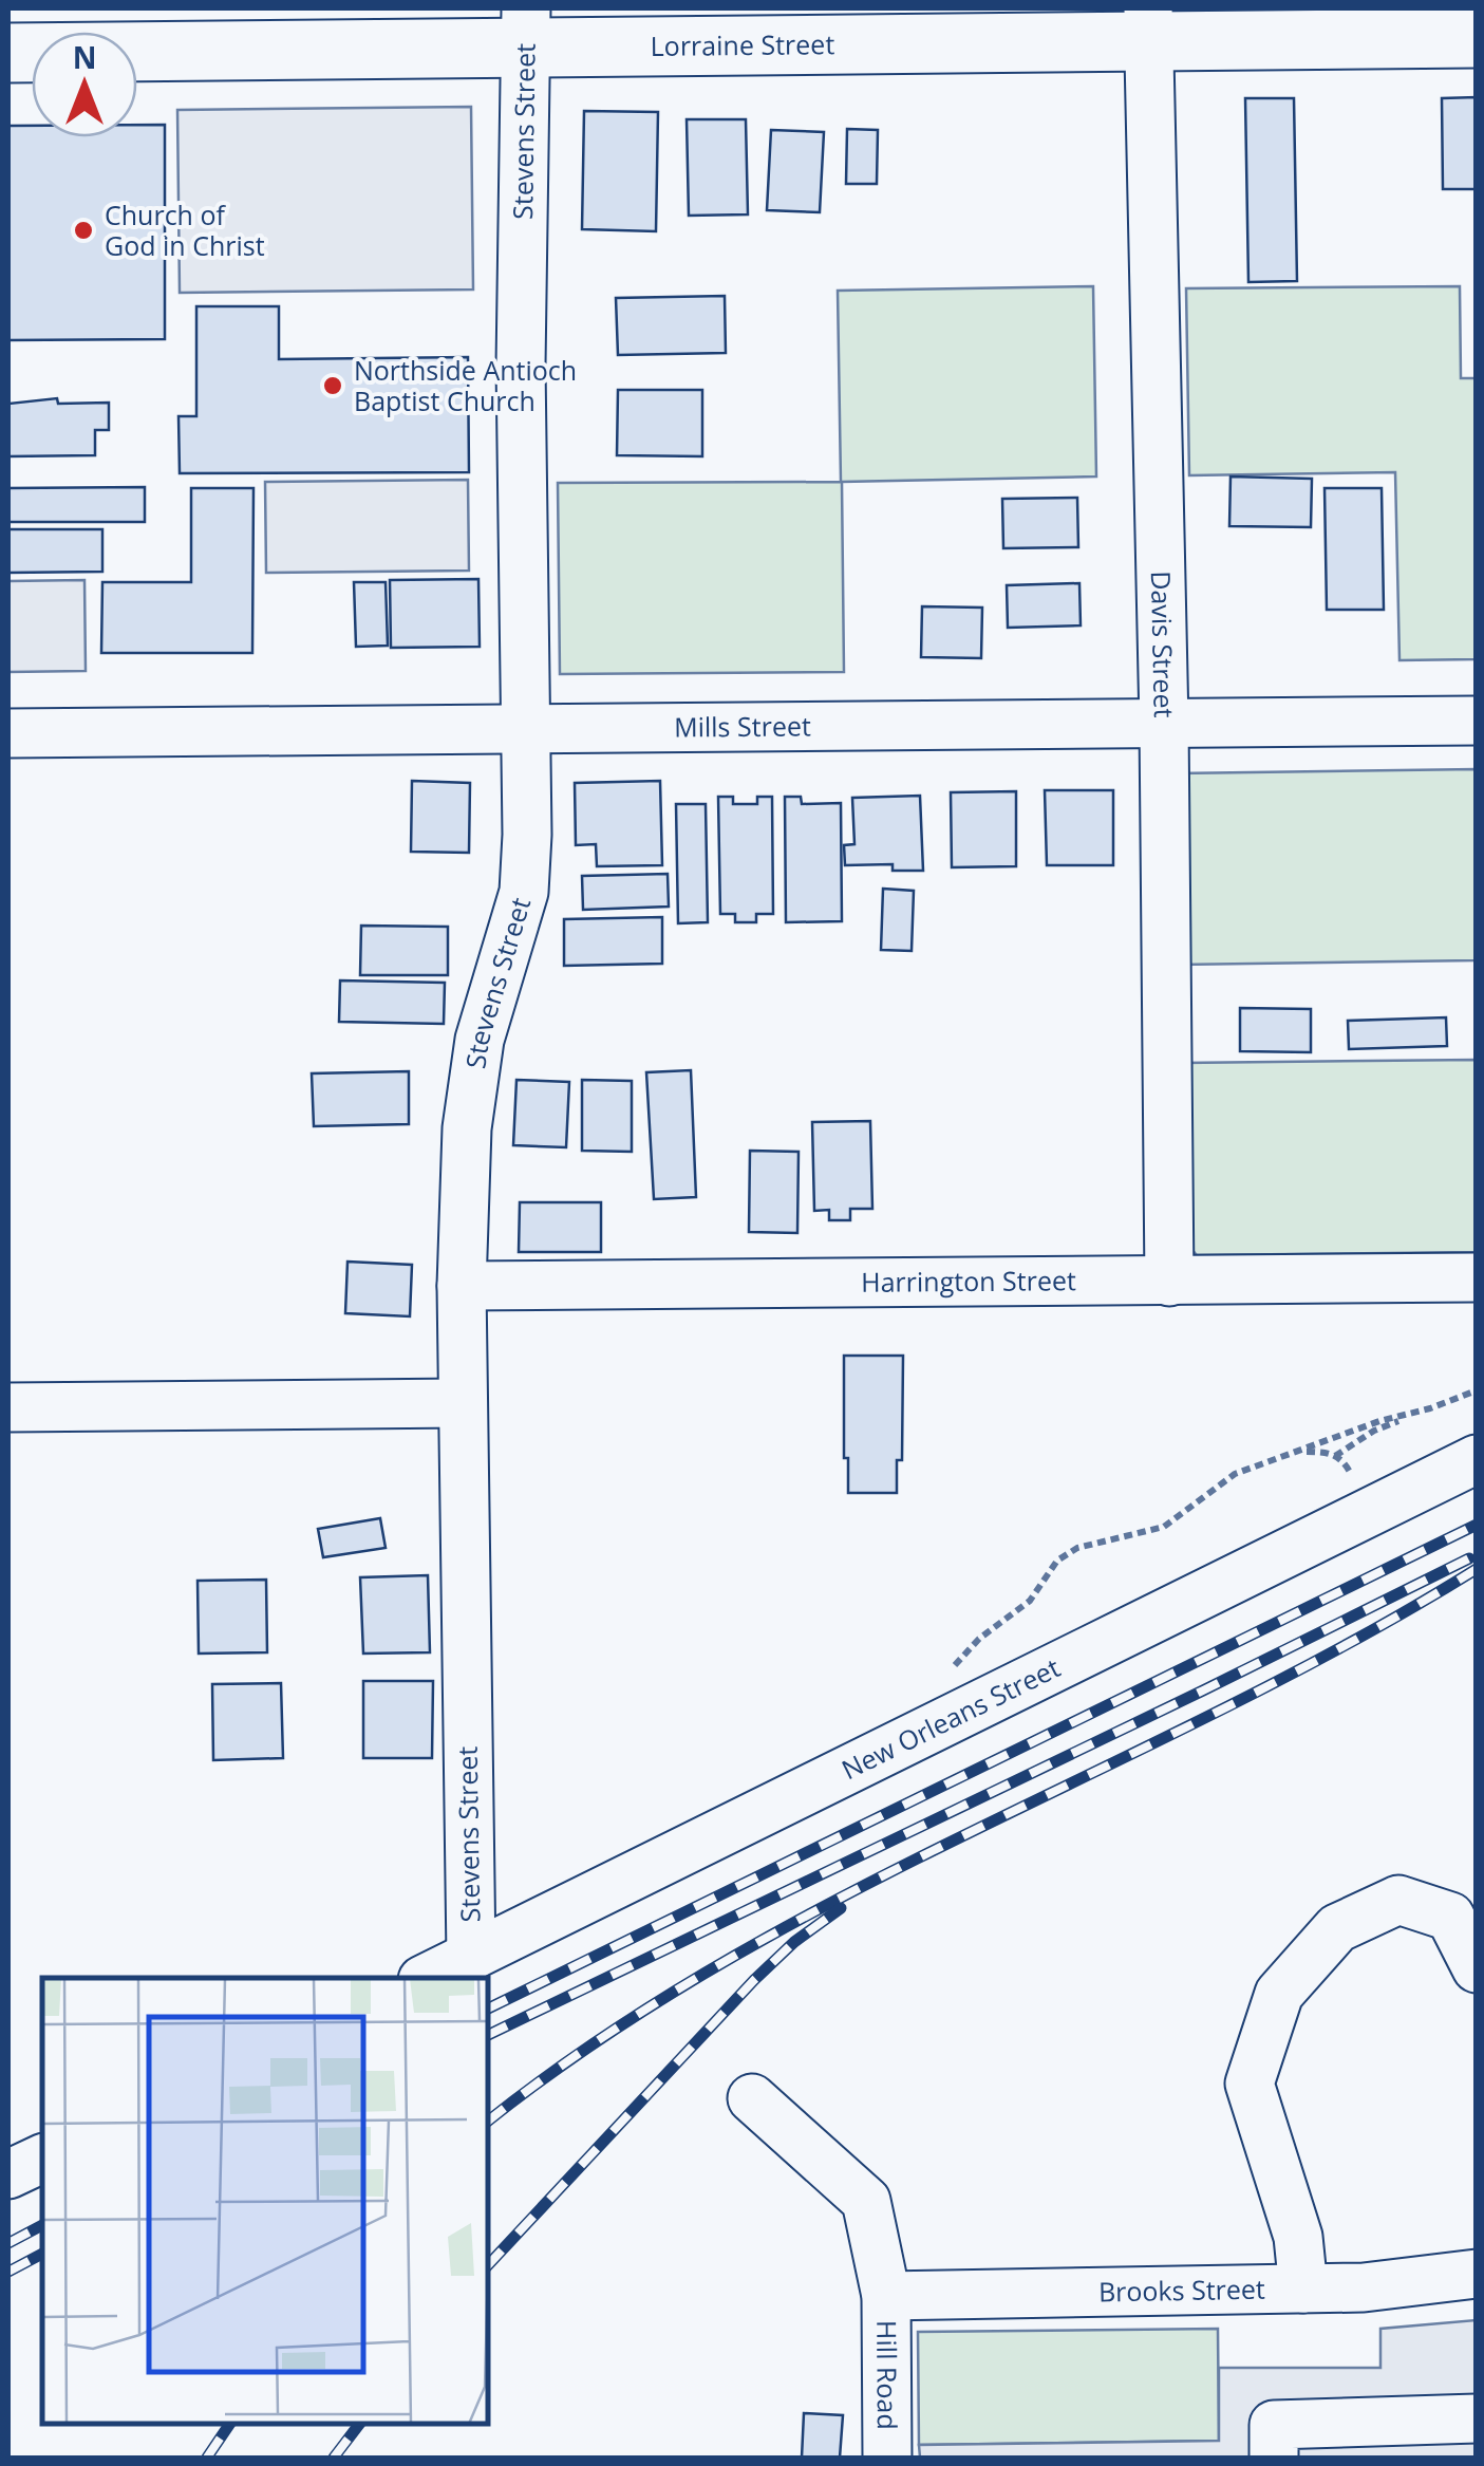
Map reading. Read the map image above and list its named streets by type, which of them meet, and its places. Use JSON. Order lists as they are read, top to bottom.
{
  "streets": {
    "main road": ["Lorraine Street"],
    "street": [
      "Stevens Street",
      "Davis Street",
      "Mills Street",
      "Harrington Street",
      "New Orleans Street",
      "Brooks Street",
      "Hill Road"
    ]
  },
  "crossings": [
    ["Lorraine Street", "Stevens Street"],
    ["Lorraine Street", "Davis Street"],
    ["Stevens Street", "Mills Street"],
    ["Stevens Street", "Harrington Street"],
    ["Stevens Street", "New Orleans Street"],
    ["Davis Street", "Mills Street"],
    ["Davis Street", "Harrington Street"],
    ["Brooks Street", "Hill Road"]
  ],
  "places": ["Church of God in Christ", "Northside Antioch Baptist Church"],
  "north": "top"
}
